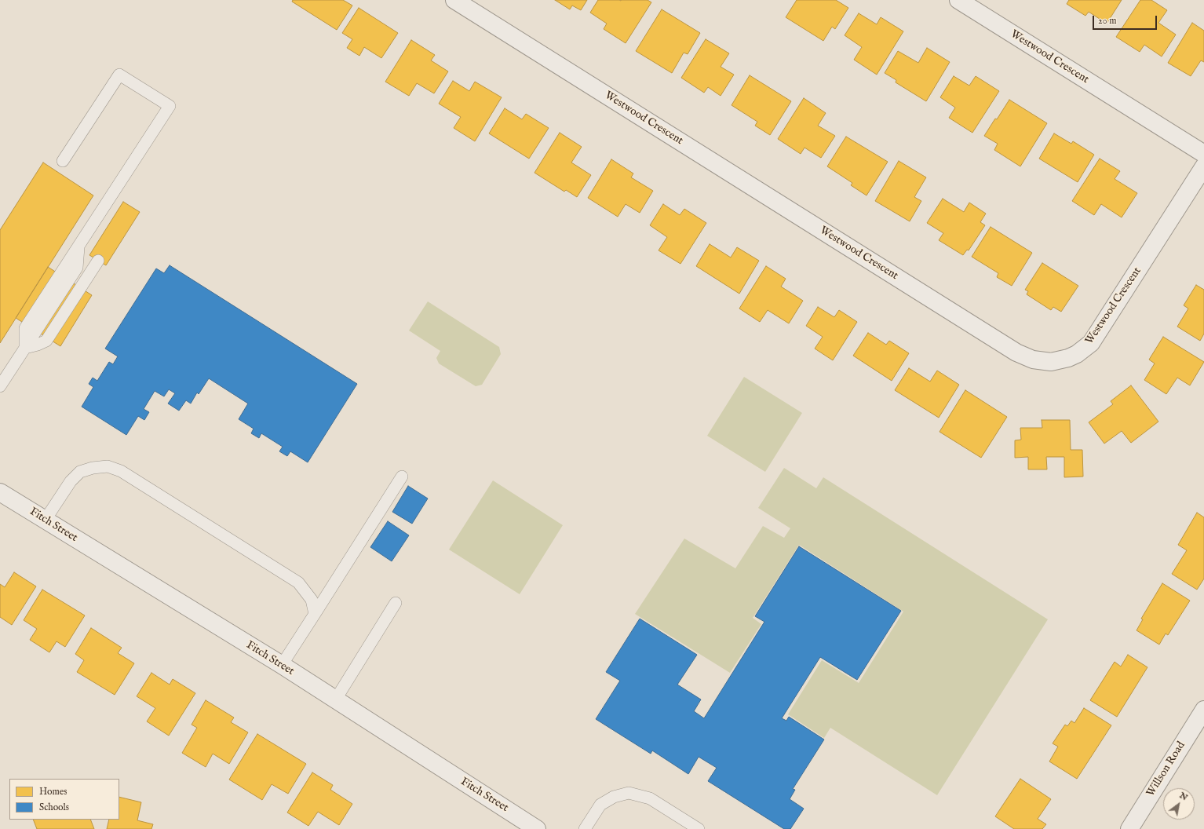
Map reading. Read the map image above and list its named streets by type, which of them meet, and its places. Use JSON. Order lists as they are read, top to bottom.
{
  "streets": {
    "street": ["Westwood Crescent", "Fitch Street", "Willson Road"]
  },
  "legend": ["Homes", "Schools"],
  "scale_bar": "20 m",
  "north": "top right"
}
